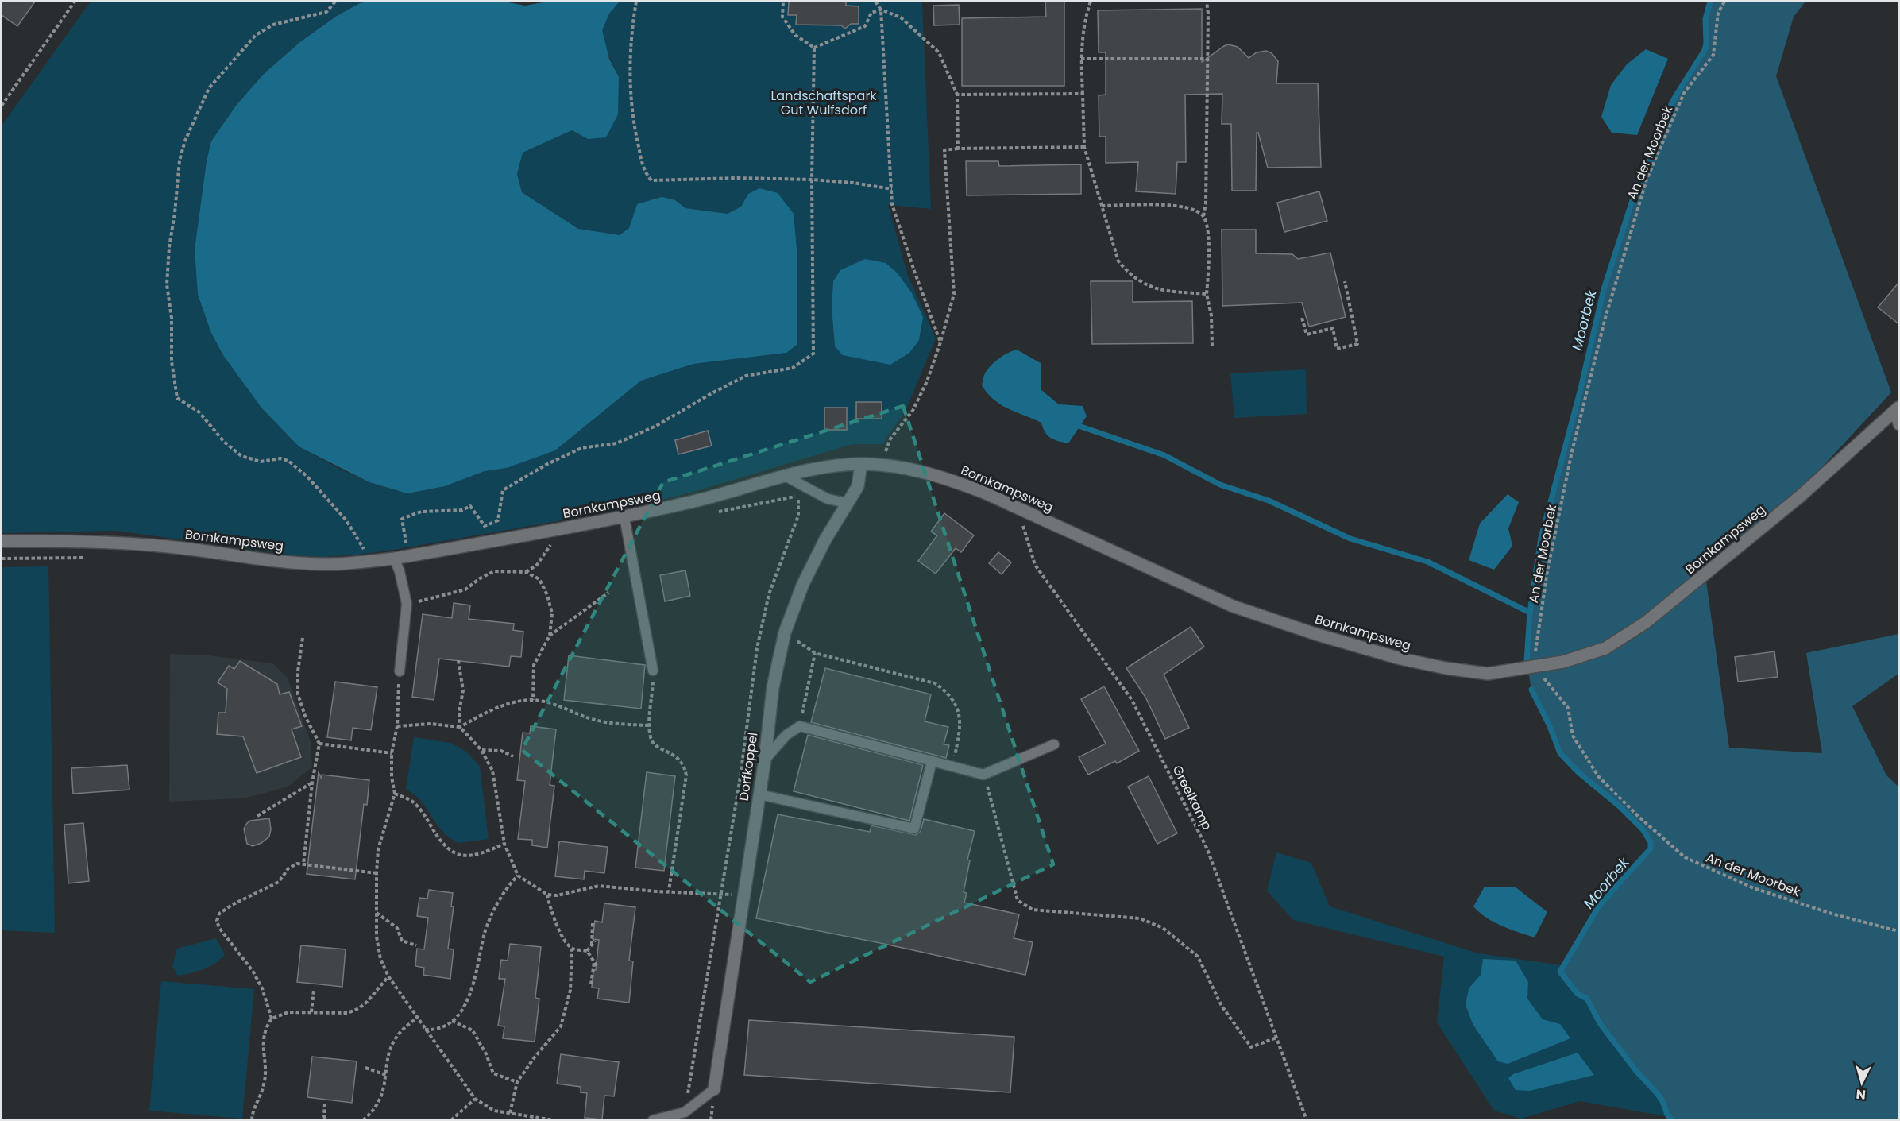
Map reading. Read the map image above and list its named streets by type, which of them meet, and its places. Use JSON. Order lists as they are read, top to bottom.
{
  "streets": {
    "street": ["Bornkampsweg", "Dorfkoppel"],
    "path": ["An der Moorbek", "Greelkamp"]
  },
  "crossings": [
    ["An der Moorbek", "Bornkampsweg"],
    ["Bornkampsweg", "Dorfkoppel"],
    ["Bornkampsweg", "Greelkamp"]
  ],
  "water": ["Moorbek"],
  "parks": ["Landschaftspark Gut Wulfsdorf"],
  "north": "bottom"
}
